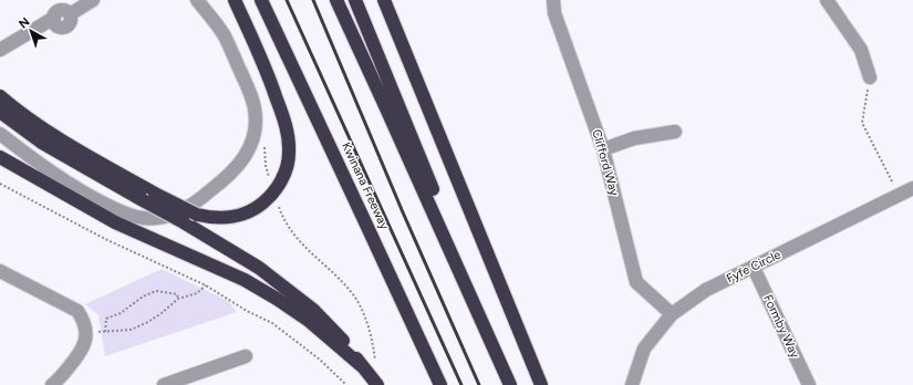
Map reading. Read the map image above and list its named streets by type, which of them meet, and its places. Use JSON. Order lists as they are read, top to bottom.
{
  "streets": {
    "highway": ["Kwinana Freeway"],
    "street": ["Clifford Way", "Fyfe Circle", "Formby Way"]
  },
  "crossings": [
    ["Clifford Way", "Fyfe Circle"],
    ["Fyfe Circle", "Formby Way"]
  ],
  "north": "top left"
}
